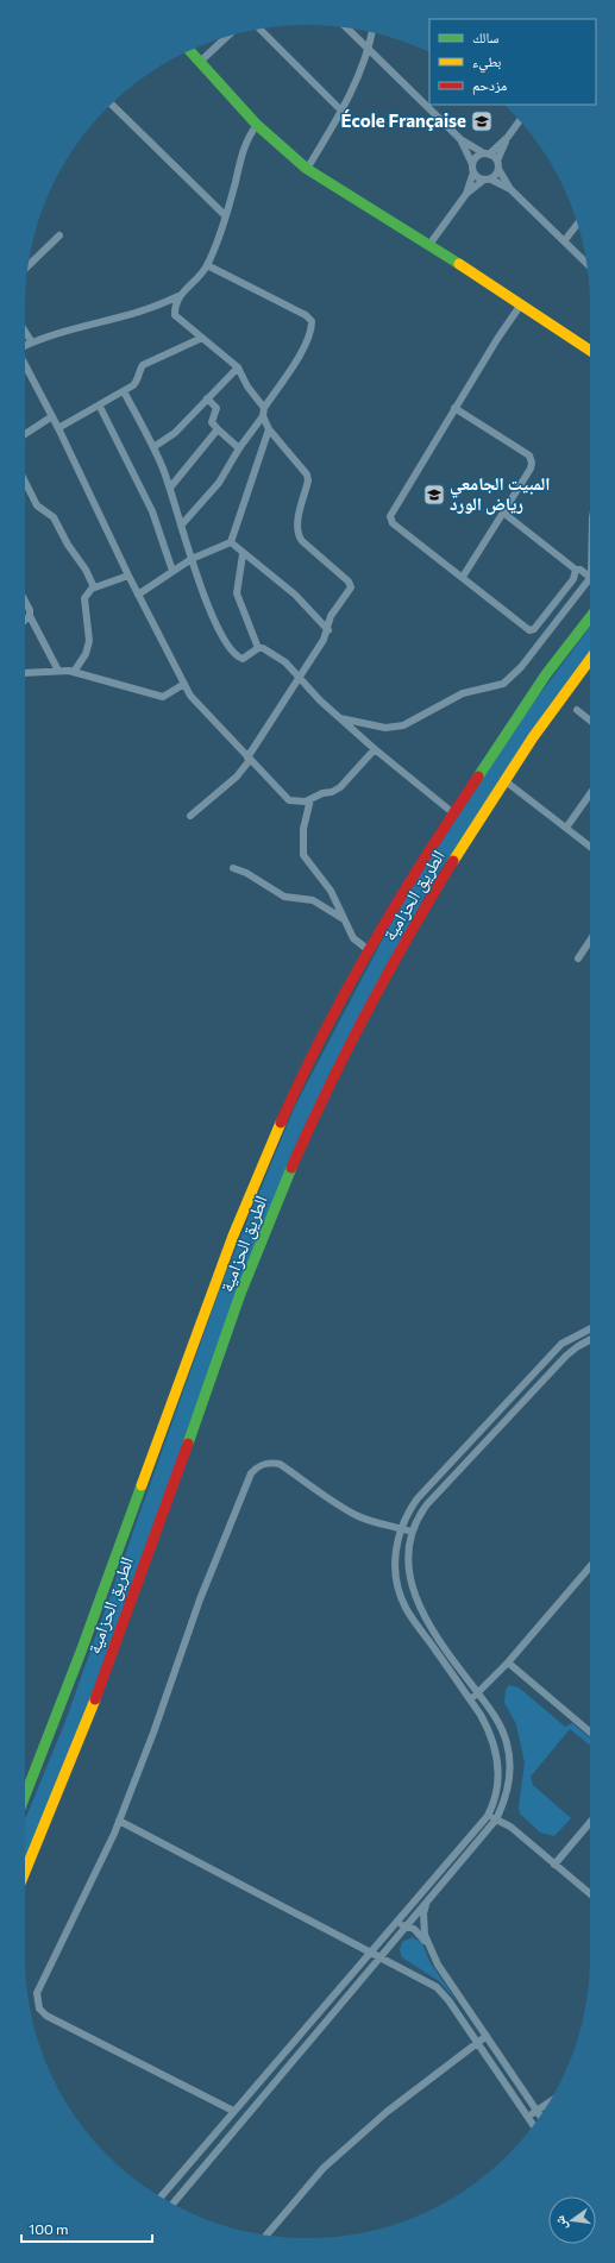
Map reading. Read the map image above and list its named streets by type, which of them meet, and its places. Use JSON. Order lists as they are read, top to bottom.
{
  "streets": {
    "main road": ["الطريق الحزامية"]
  },
  "places": {
    "school or university": ["École Française", "المبيت الجامعي رياض الورد"]
  },
  "legend": ["سالك", "بطيء", "مزدحم"],
  "scale_bar": "100 m",
  "north": "left"
}
